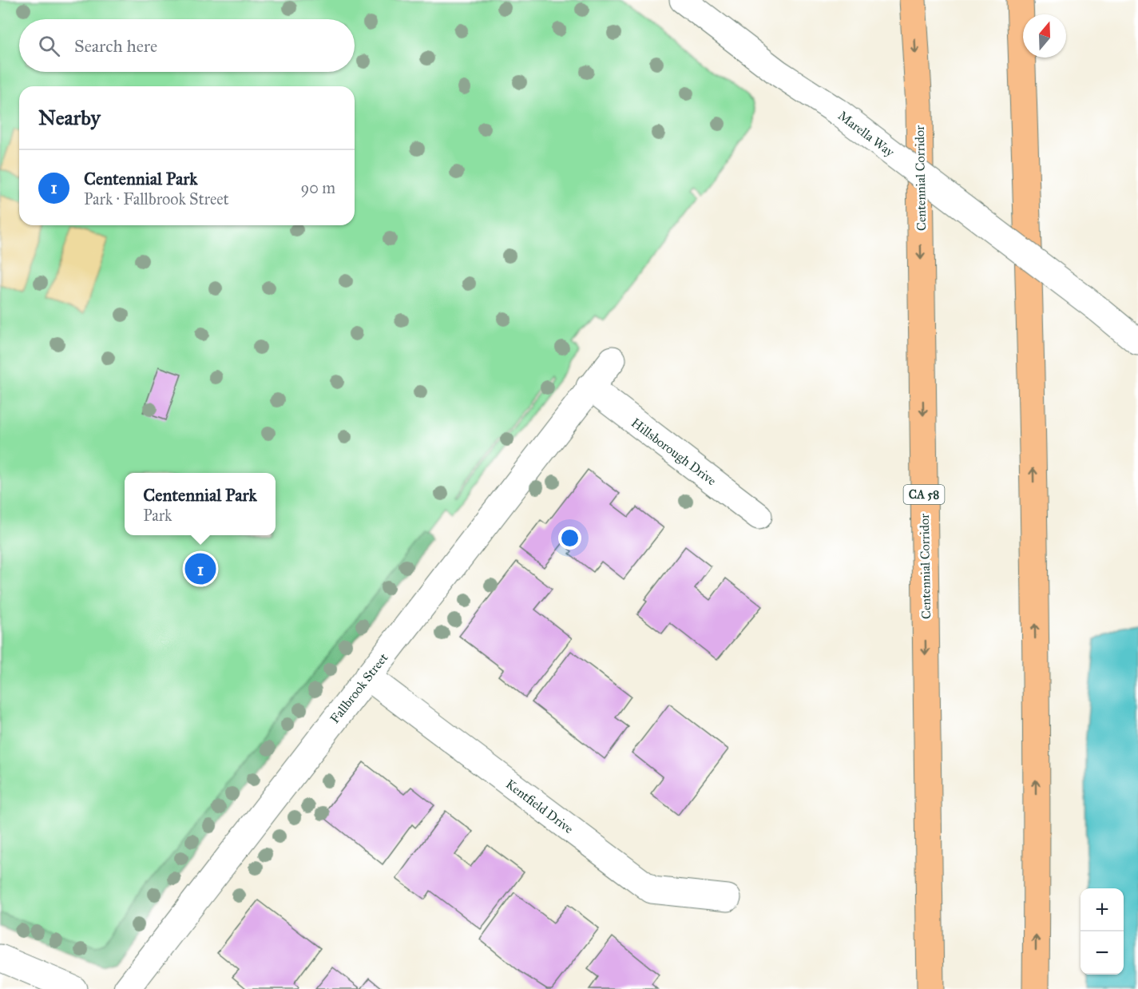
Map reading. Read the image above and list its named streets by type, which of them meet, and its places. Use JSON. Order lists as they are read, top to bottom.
{
  "streets": {
    "highway": ["Centennial Corridor", "CA 58"],
    "street": [
      "Marella Way",
      "Hillsborough Drive",
      "Fallbrook Street",
      "Kentfield Drive"
    ]
  },
  "crossings": [
    ["Hillsborough Drive", "Fallbrook Street"],
    ["Fallbrook Street", "Kentfield Drive"]
  ],
  "north": "top",
  "page": {
    "search": "Search here",
    "heading": "Nearby",
    "list": [
      {
        "mark": "1",
        "name": "Centennial Park",
        "note": "Park · Fallbrook Street",
        "value": "90 m"
      }
    ],
    "popup": ["Centennial Park", "Park"],
    "pins": "1",
    "map_buttons": ["+", "−"]
  }
}
